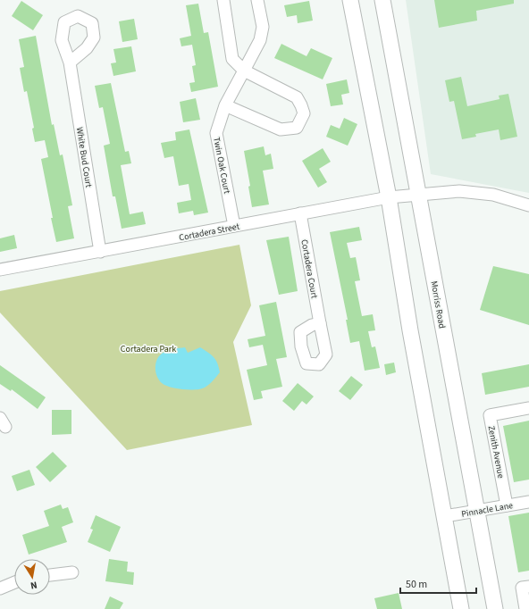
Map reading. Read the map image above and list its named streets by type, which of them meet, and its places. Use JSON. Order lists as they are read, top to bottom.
{
  "streets": {
    "main road": ["Morriss Road"],
    "street": [
      "White Bud Court",
      "Twin Oak Court",
      "Cortadera Street",
      "Cortadera Court",
      "Zenith Avenue",
      "Pinnacle Lane"
    ]
  },
  "crossings": [
    ["White Bud Court", "Cortadera Street"],
    ["Twin Oak Court", "Cortadera Street"],
    ["Cortadera Street", "Cortadera Court"],
    ["Cortadera Street", "Morriss Road"],
    ["Morriss Road", "Pinnacle Lane"],
    ["Zenith Avenue", "Pinnacle Lane"]
  ],
  "parks": ["Cortadera Park"],
  "scale_bar": "50 m",
  "north": "bottom"
}
